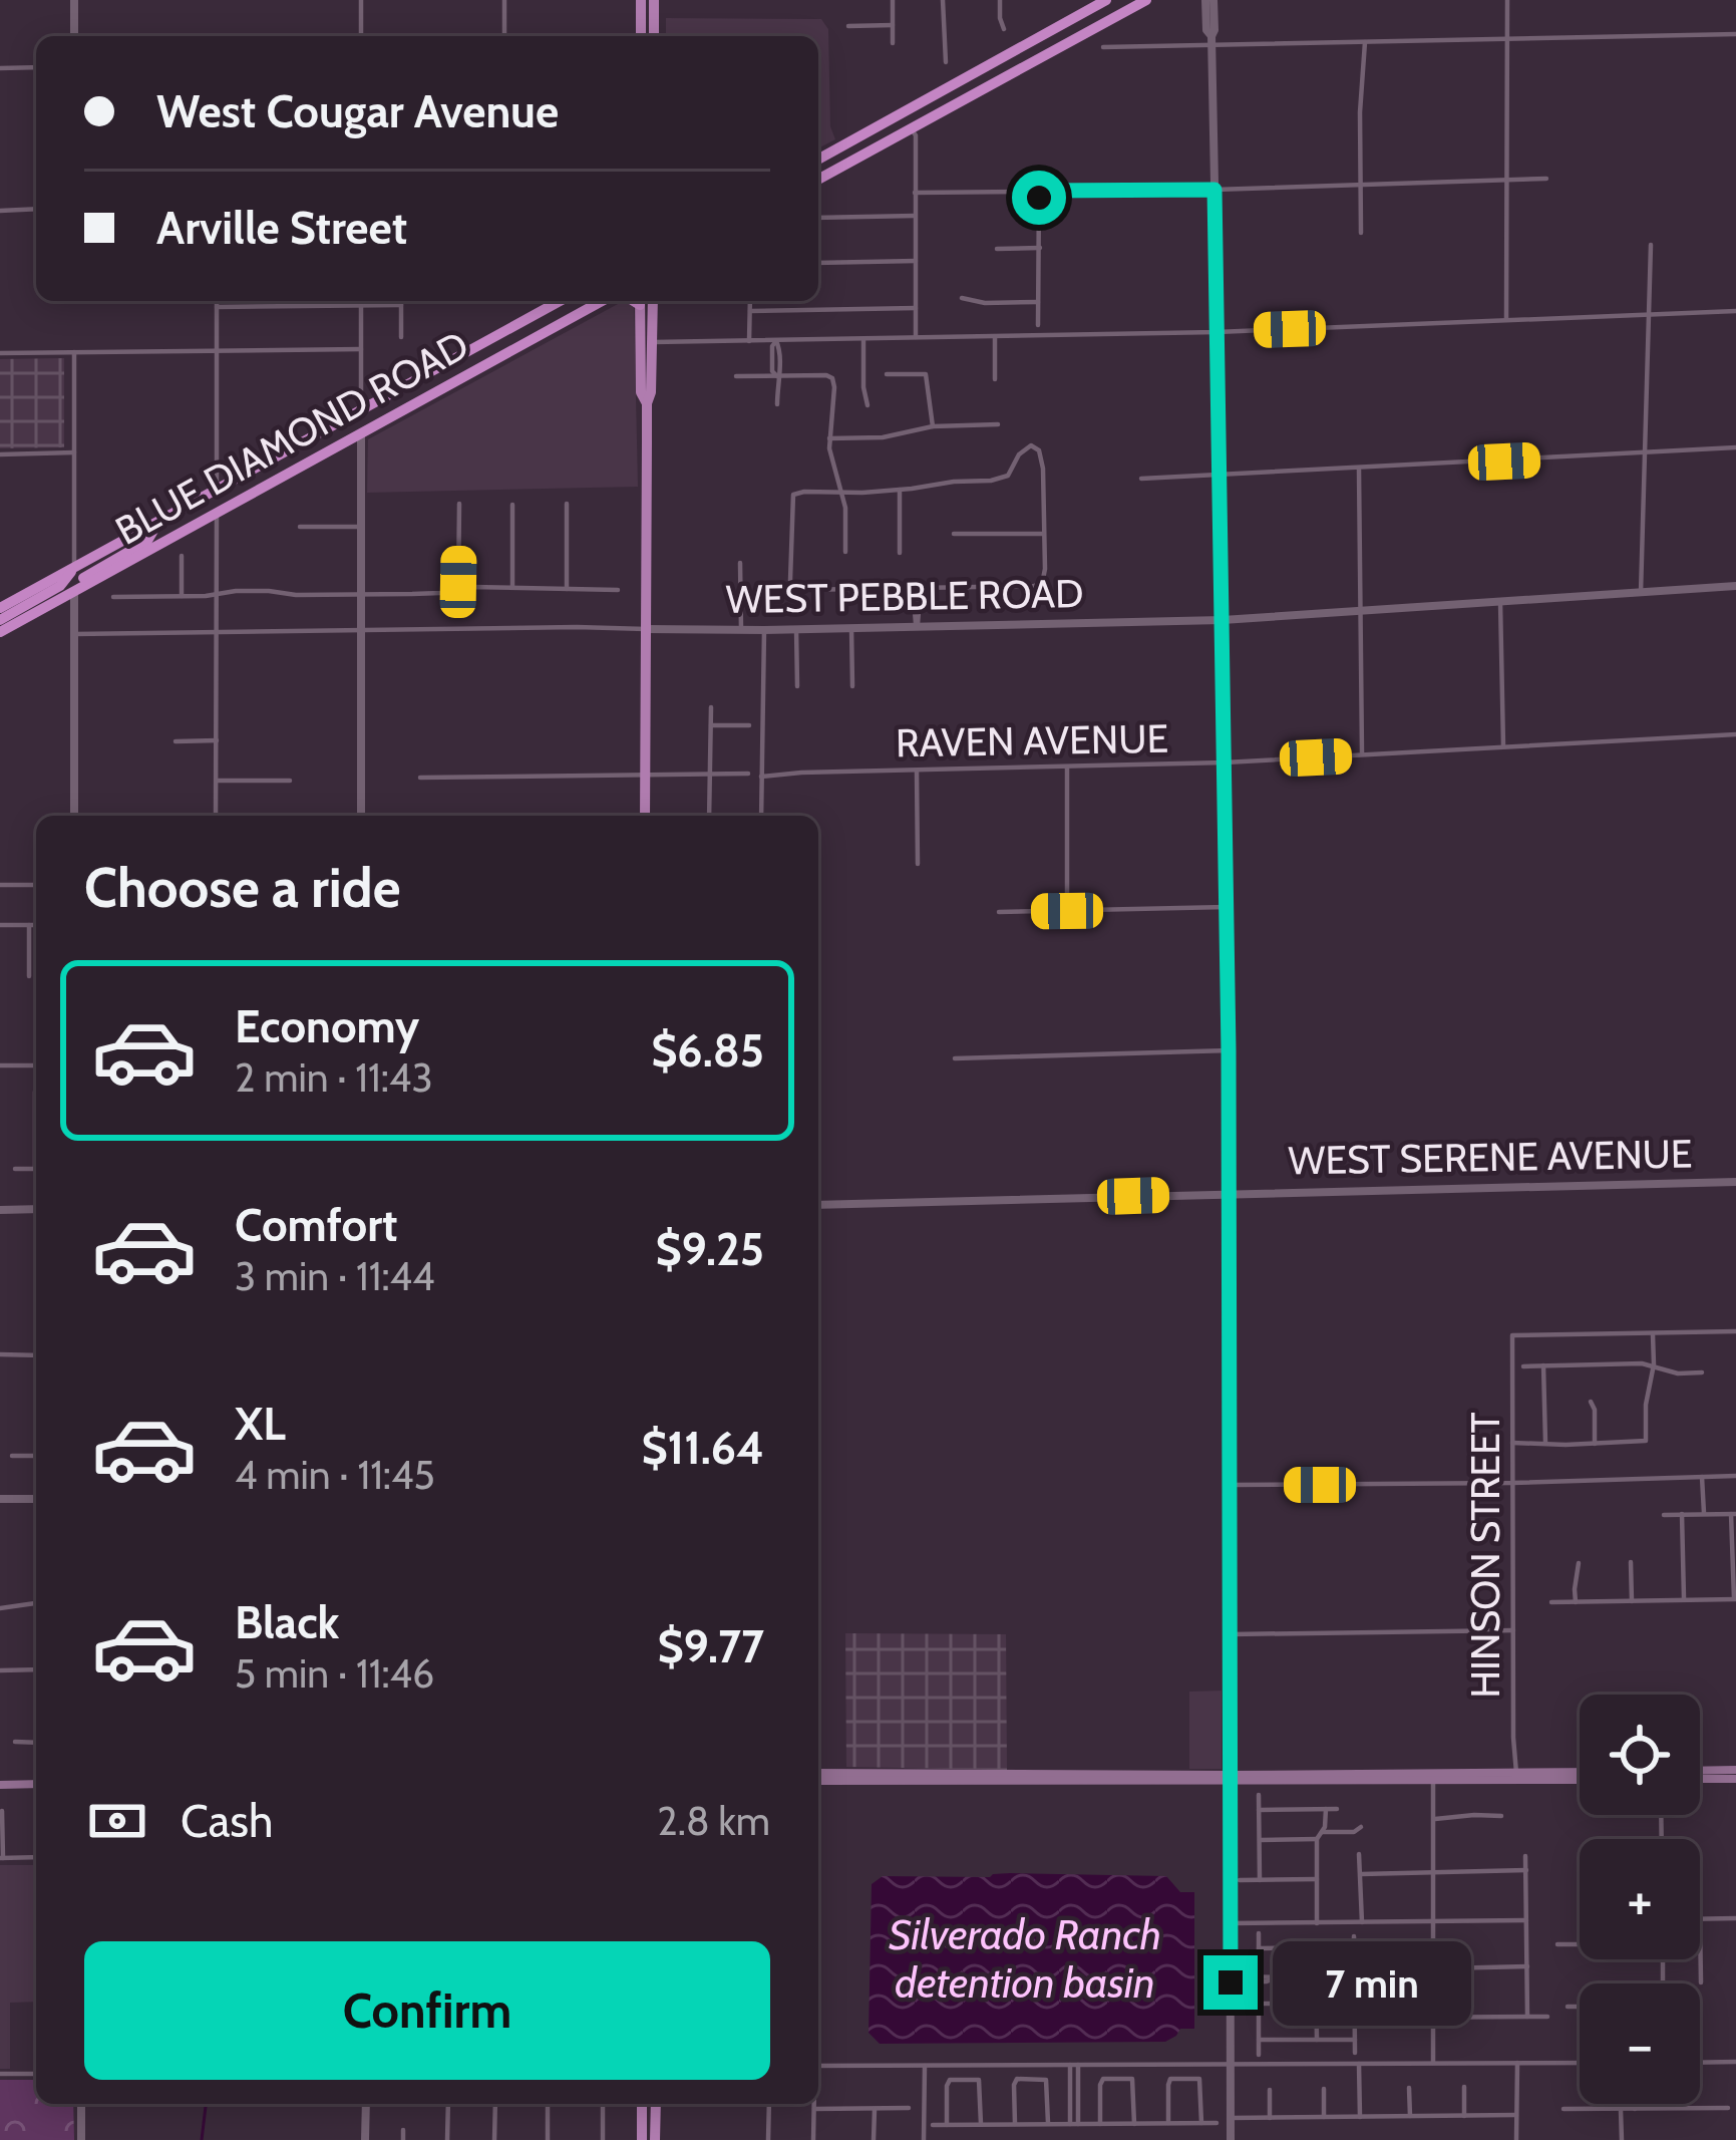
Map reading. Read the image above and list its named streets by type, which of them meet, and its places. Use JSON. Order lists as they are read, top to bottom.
{
  "streets": {
    "highway": ["BLUE DIAMOND ROAD"],
    "street": [
      "WEST PEBBLE ROAD",
      "RAVEN AVENUE",
      "WEST SERENE AVENUE",
      "HINSON STREET"
    ]
  },
  "water": ["Silverado Ranch detention basin"],
  "page": {
    "banner": ["West Cougar Avenue", "Arville Street"],
    "heading": "Choose a ride",
    "list": [
      {
        "name": "Economy",
        "note": "2 min · 11:43",
        "value": "$6.85"
      },
      {
        "name": "Comfort",
        "note": "3 min · 11:44",
        "value": "$9.25"
      },
      {
        "name": "XL",
        "note": "4 min · 11:45",
        "value": "$11.64"
      },
      {
        "name": "Black",
        "note": "5 min · 11:46",
        "value": "$9.77"
      }
    ],
    "map_buttons": ["+", "−"],
    "pay": ["Cash", "2.8 km"],
    "buttons": "Confirm",
    "bubble": "7 min"
  }
}
